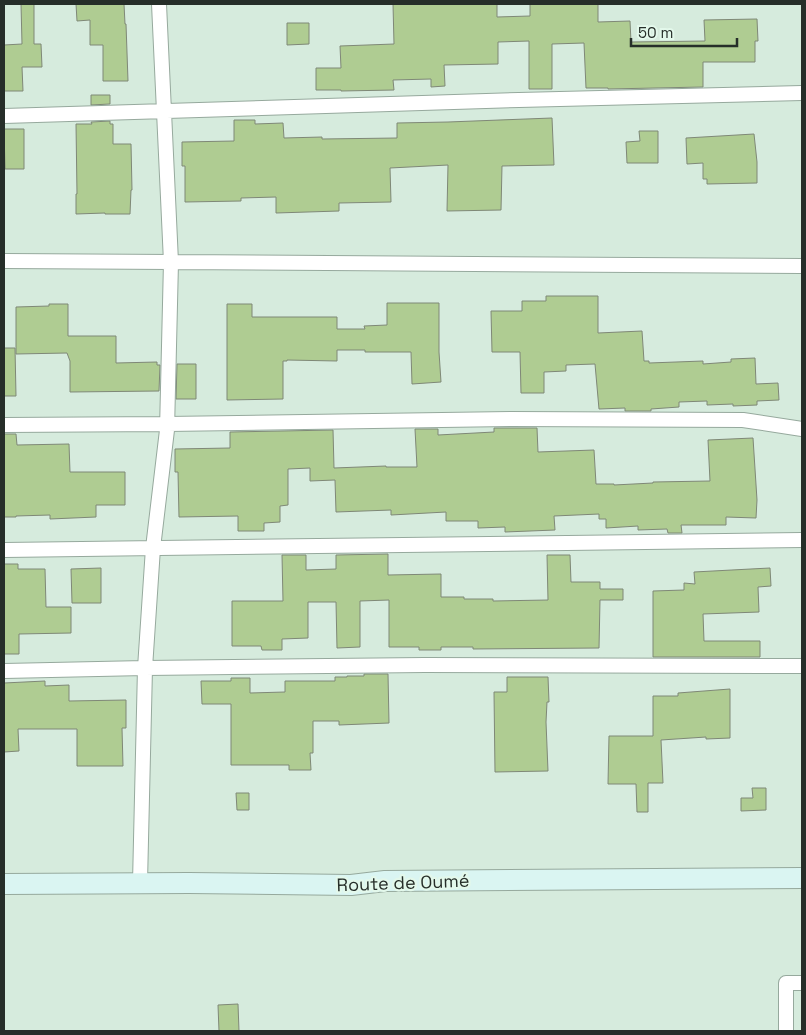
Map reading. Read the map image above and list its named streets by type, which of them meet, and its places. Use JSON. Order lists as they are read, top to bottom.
{
  "streets": {
    "street": ["Route de Oumé"]
  },
  "scale_bar": "50 m"
}
